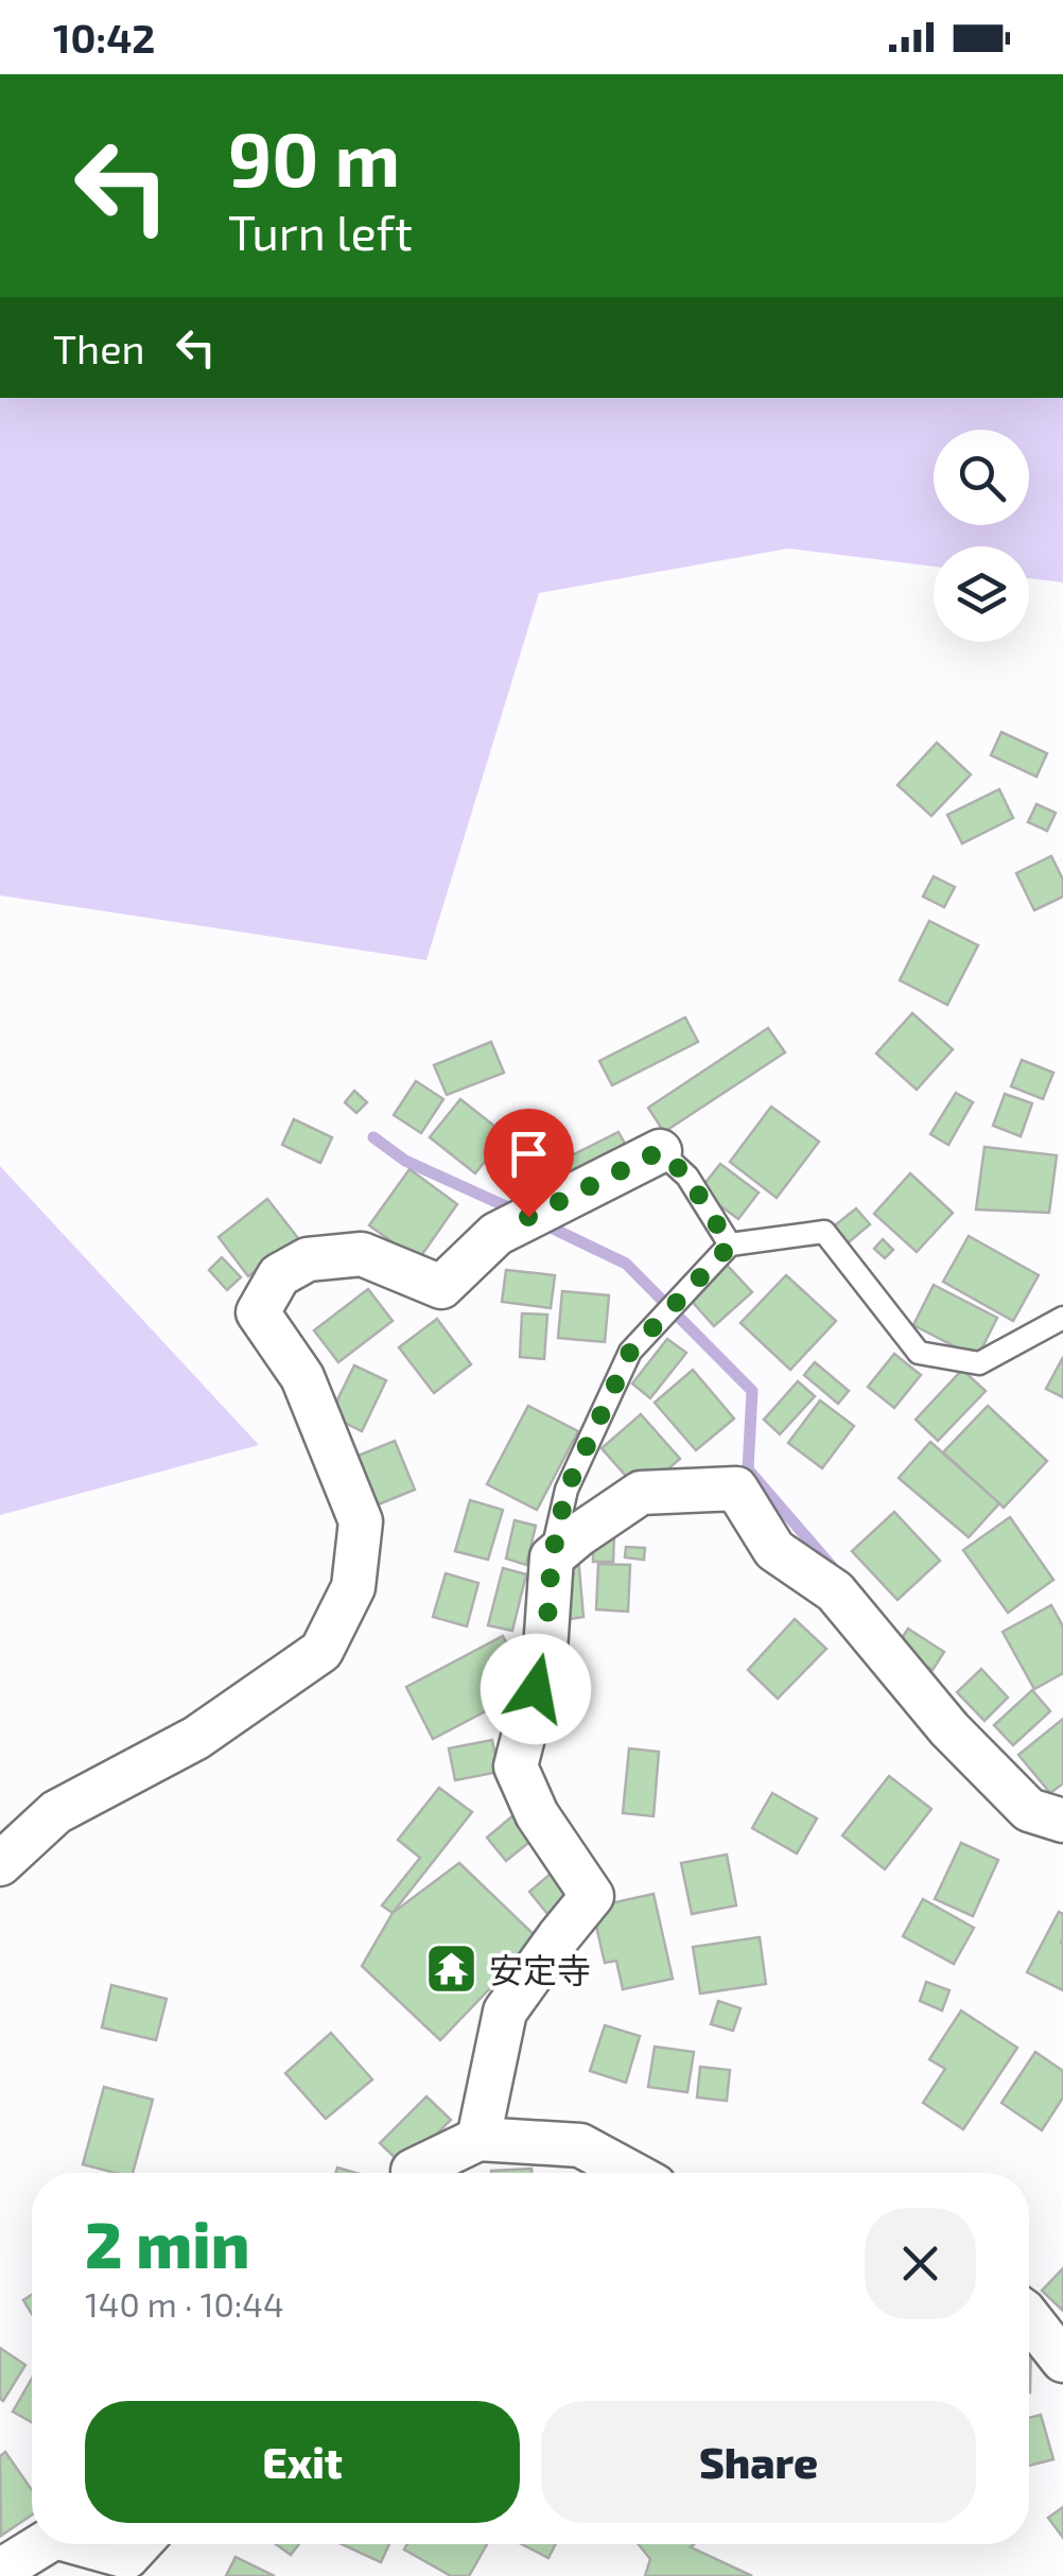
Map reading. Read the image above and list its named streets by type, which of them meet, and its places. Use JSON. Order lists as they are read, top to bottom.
{
  "places": {
    "temple": ["安定寺"]
  },
  "page": {
    "status": "10:42",
    "turn": ["90 m", "Turn left"],
    "then": "Then",
    "heading": ["2 min", "140 m · 10:44"],
    "buttons": ["Exit", "Share"]
  }
}
